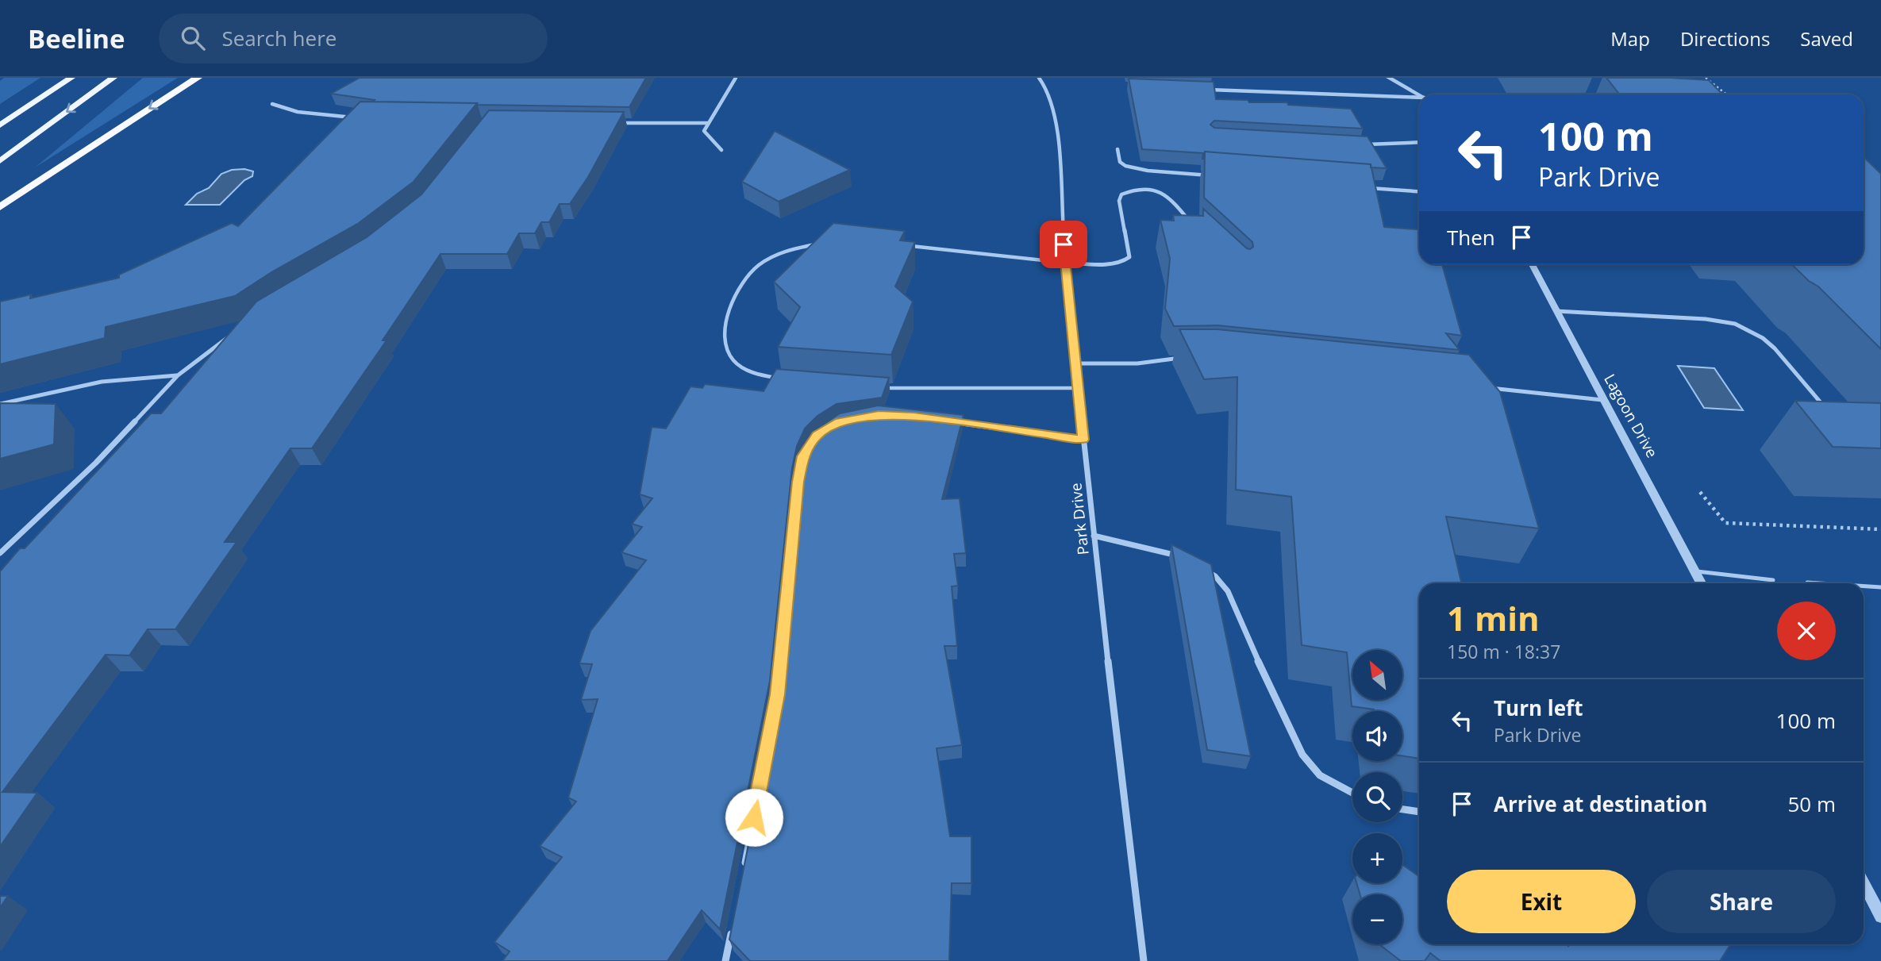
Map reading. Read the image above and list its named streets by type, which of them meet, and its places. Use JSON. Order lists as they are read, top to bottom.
{
  "streets": {
    "street": ["Lagoon Drive", "Park Drive"]
  },
  "north": "top left",
  "page": {
    "header": "Beeline",
    "search": "Search here",
    "nav": ["Map", "Directions", "Saved"],
    "turn": ["100 m", "Park Drive"],
    "then": "Then",
    "heading": ["1 min", "150 m · 18:37"],
    "map_buttons": ["+", "−"],
    "list": [
      {
        "name": "Turn left",
        "note": "Park Drive",
        "value": "100 m"
      },
      {
        "name": "Arrive at destination",
        "value": "50 m"
      }
    ],
    "buttons": ["Exit", "Share"]
  }
}
